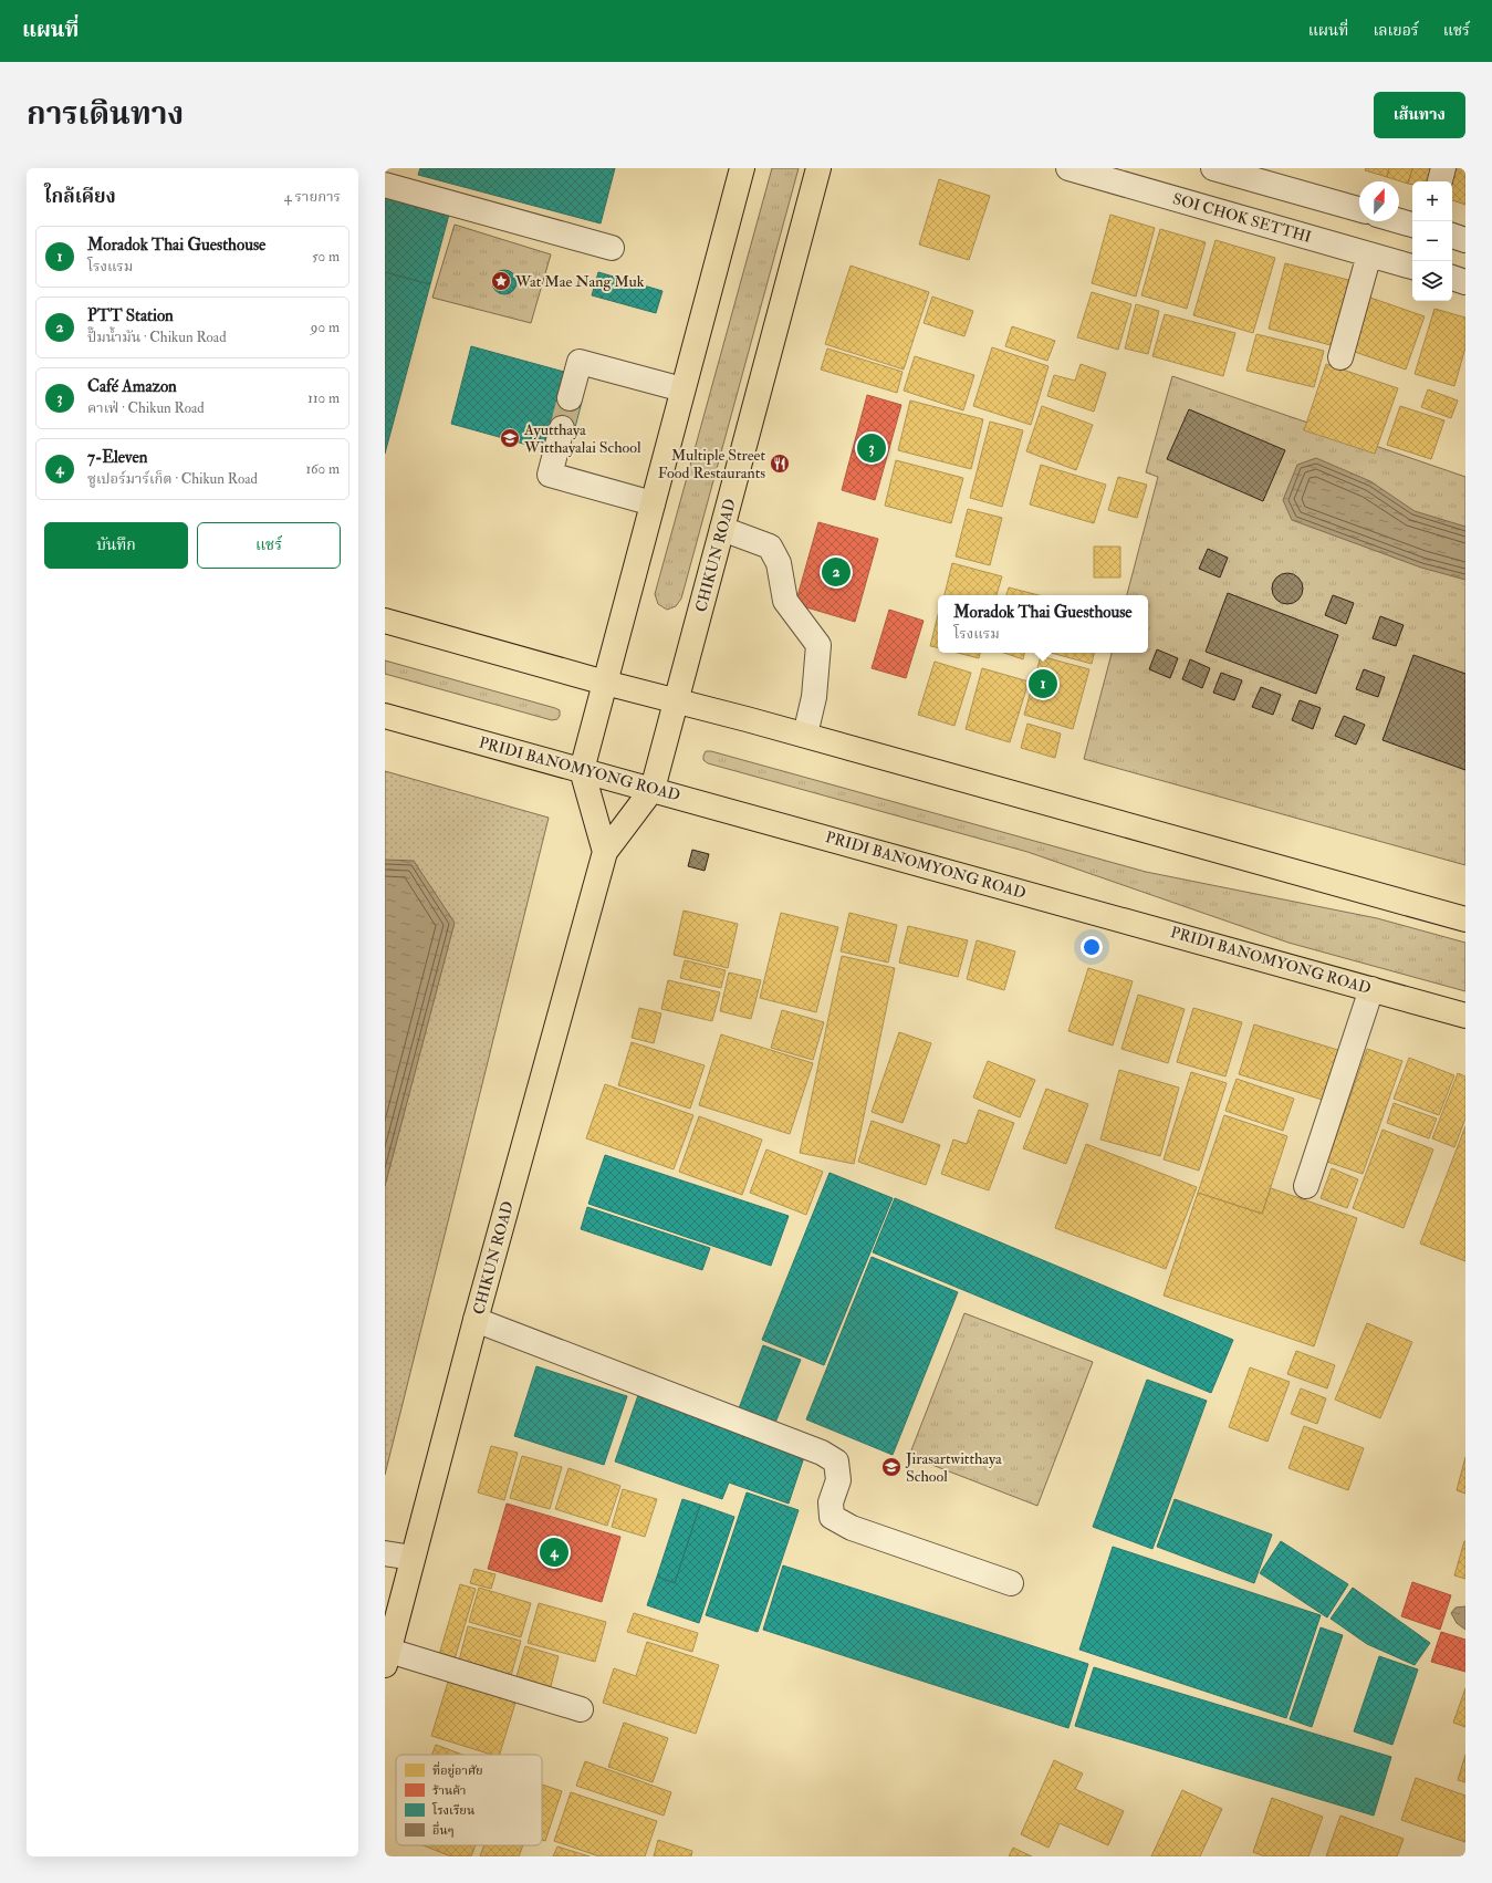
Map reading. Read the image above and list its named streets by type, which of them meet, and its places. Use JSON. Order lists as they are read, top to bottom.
{
  "streets": {
    "main road": ["CHIKUN ROAD", "PRIDI BANOMYONG ROAD"],
    "street": ["SOI CHOK SETTHI"]
  },
  "crossings": [
    ["CHIKUN ROAD", "PRIDI BANOMYONG ROAD"]
  ],
  "places": {
    "place": ["Wat Mae Nang Muk"],
    "school or university": ["Ayutthaya Witthayalai School", "Jirasartwitthaya School"],
    "restaurant": ["Multiple Street Food Restaurants"]
  },
  "legend": [
    "ที่อยู่อาศัย",
    "ร้านค้า",
    "โรงเรียน",
    "อื่นๆ"
  ],
  "north": "top",
  "page": {
    "header": "แผนที่",
    "nav": ["แผนที่", "เลเยอร์", "แชร์"],
    "title": "การเดินทาง",
    "buttons": [
      "เส้นทาง",
      ["บันทึก", "แชร์"]
    ],
    "heading": ["ใกล้เคียง", "4 รายการ"],
    "map_buttons": ["+", "−"],
    "list": [
      {
        "mark": "1",
        "name": "Moradok Thai Guesthouse",
        "note": "โรงแรม",
        "value": "50 m"
      },
      {
        "mark": "2",
        "name": "PTT Station",
        "note": "ปั๊มน้ำมัน · Chikun Road",
        "value": "90 m"
      },
      {
        "mark": "3",
        "name": "Café Amazon",
        "note": "คาเฟ่ · Chikun Road",
        "value": "110 m"
      },
      {
        "mark": "4",
        "name": "7-Eleven",
        "note": "ซูเปอร์มาร์เก็ต · Chikun Road",
        "value": "160 m"
      }
    ],
    "pins": [
      "3",
      "2",
      "1",
      "4"
    ],
    "popup": ["Moradok Thai Guesthouse", "โรงแรม"]
  }
}
